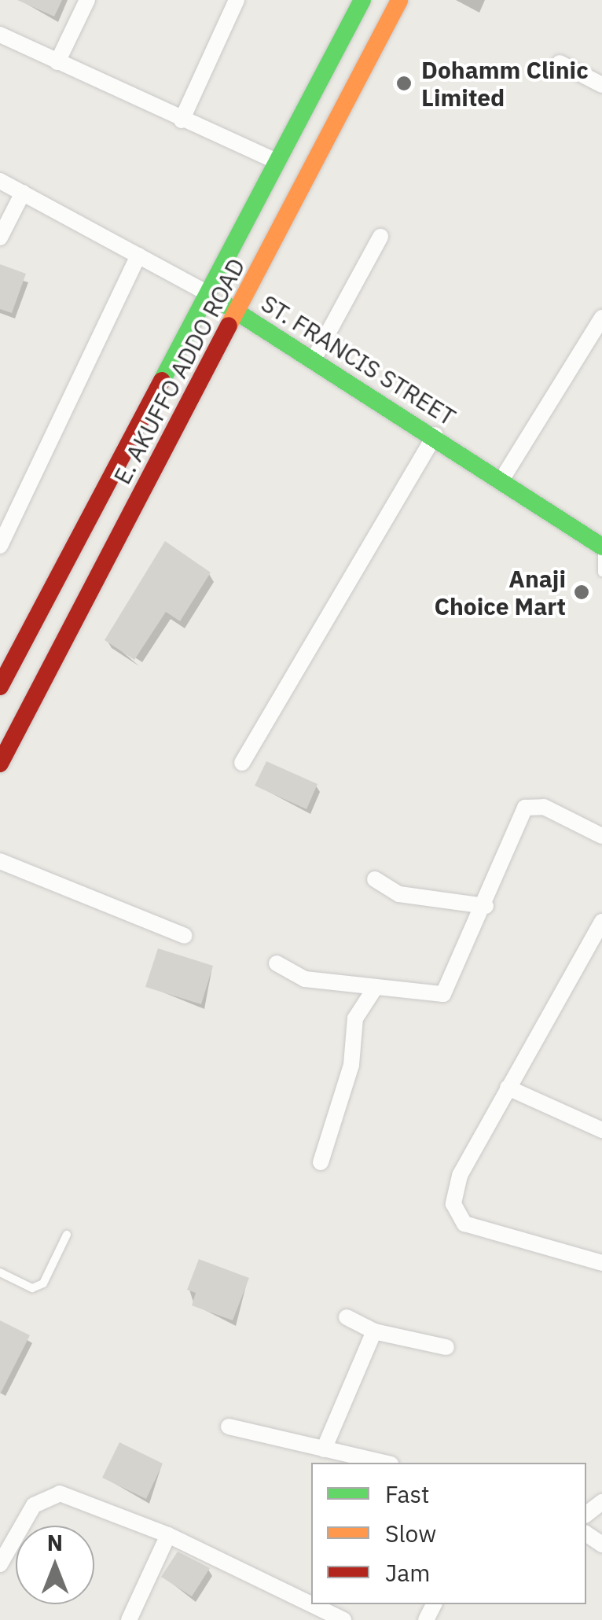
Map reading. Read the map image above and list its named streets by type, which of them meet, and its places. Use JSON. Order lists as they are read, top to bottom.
{
  "streets": {
    "main road": ["ST. FRANCIS STREET", "E. AKUFFO ADDO ROAD"]
  },
  "crossings": [
    ["ST. FRANCIS STREET", "E. AKUFFO ADDO ROAD"]
  ],
  "places": ["Dohamm Clinic Limited", "Anaji Choice Mart"],
  "legend": ["Fast", "Slow", "Jam"],
  "north": "top"
}
